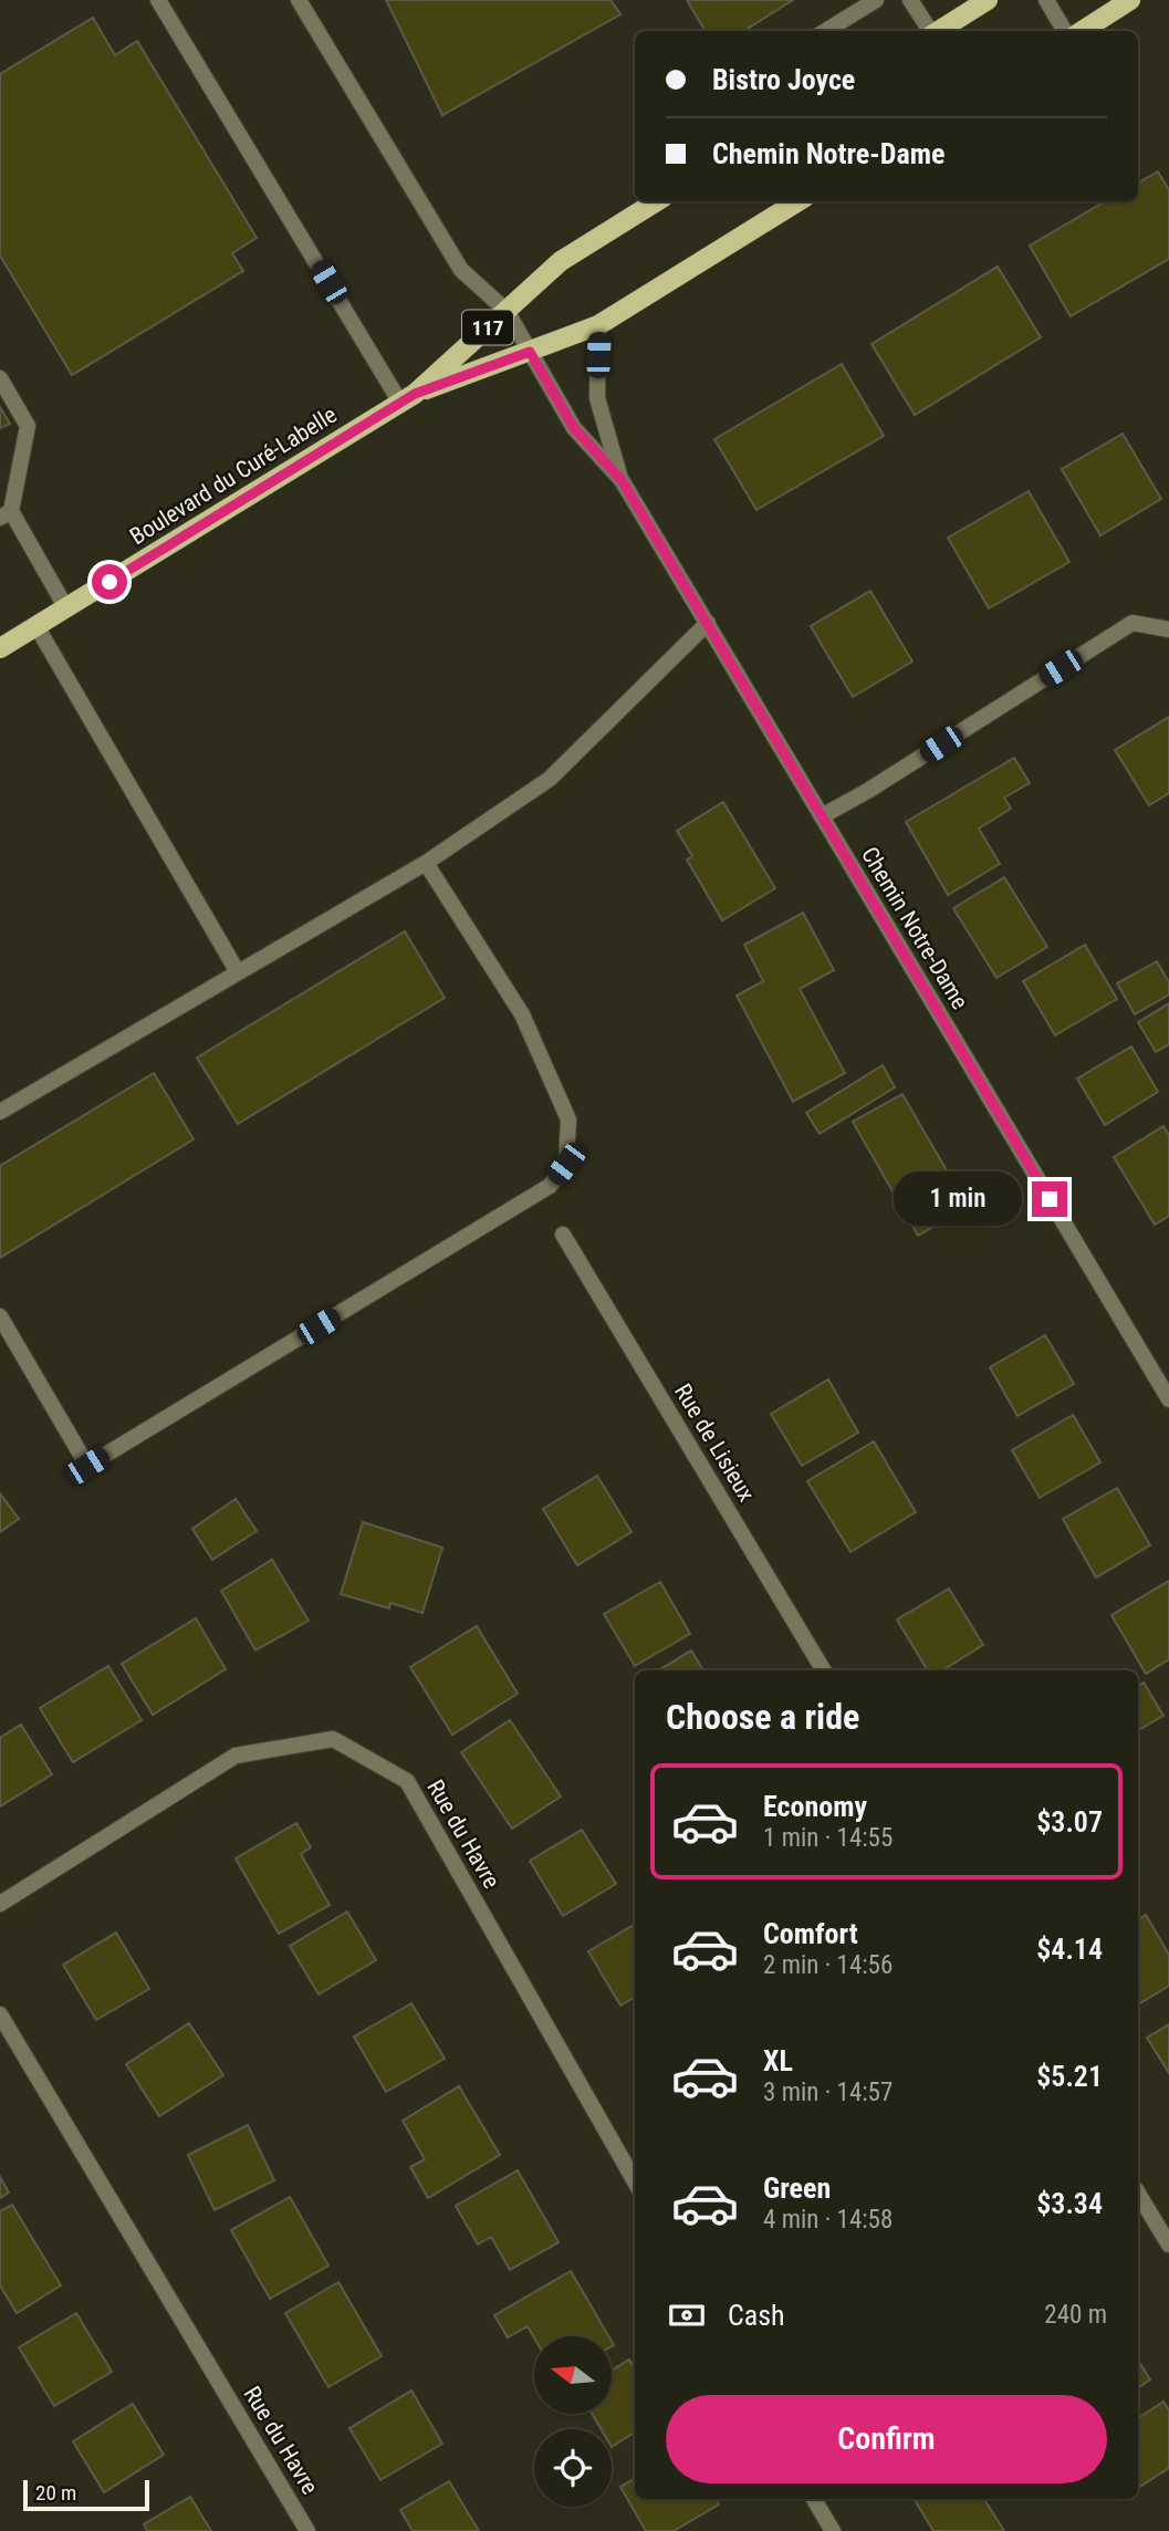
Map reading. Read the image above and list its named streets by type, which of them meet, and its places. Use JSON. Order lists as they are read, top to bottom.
{
  "streets": {
    "main road": ["117", "Boulevard du Curé-Labelle"],
    "street": ["Chemin Notre-Dame", "Rue de Lisieux", "Rue du Havre"]
  },
  "crossings": [
    ["Boulevard du Curé-Labelle", "Chemin Notre-Dame"]
  ],
  "scale_bar": "20 m",
  "north": "left",
  "page": {
    "banner": ["Bistro Joyce", "Chemin Notre-Dame"],
    "bubble": "1 min",
    "heading": "Choose a ride",
    "list": [
      {
        "name": "Economy",
        "note": "1 min · 14:55",
        "value": "$3.07"
      },
      {
        "name": "Comfort",
        "note": "2 min · 14:56",
        "value": "$4.14"
      },
      {
        "name": "XL",
        "note": "3 min · 14:57",
        "value": "$5.21"
      },
      {
        "name": "Green",
        "note": "4 min · 14:58",
        "value": "$3.34"
      }
    ],
    "pay": ["Cash", "240 m"],
    "buttons": "Confirm",
    "scale": "20 m"
  }
}
